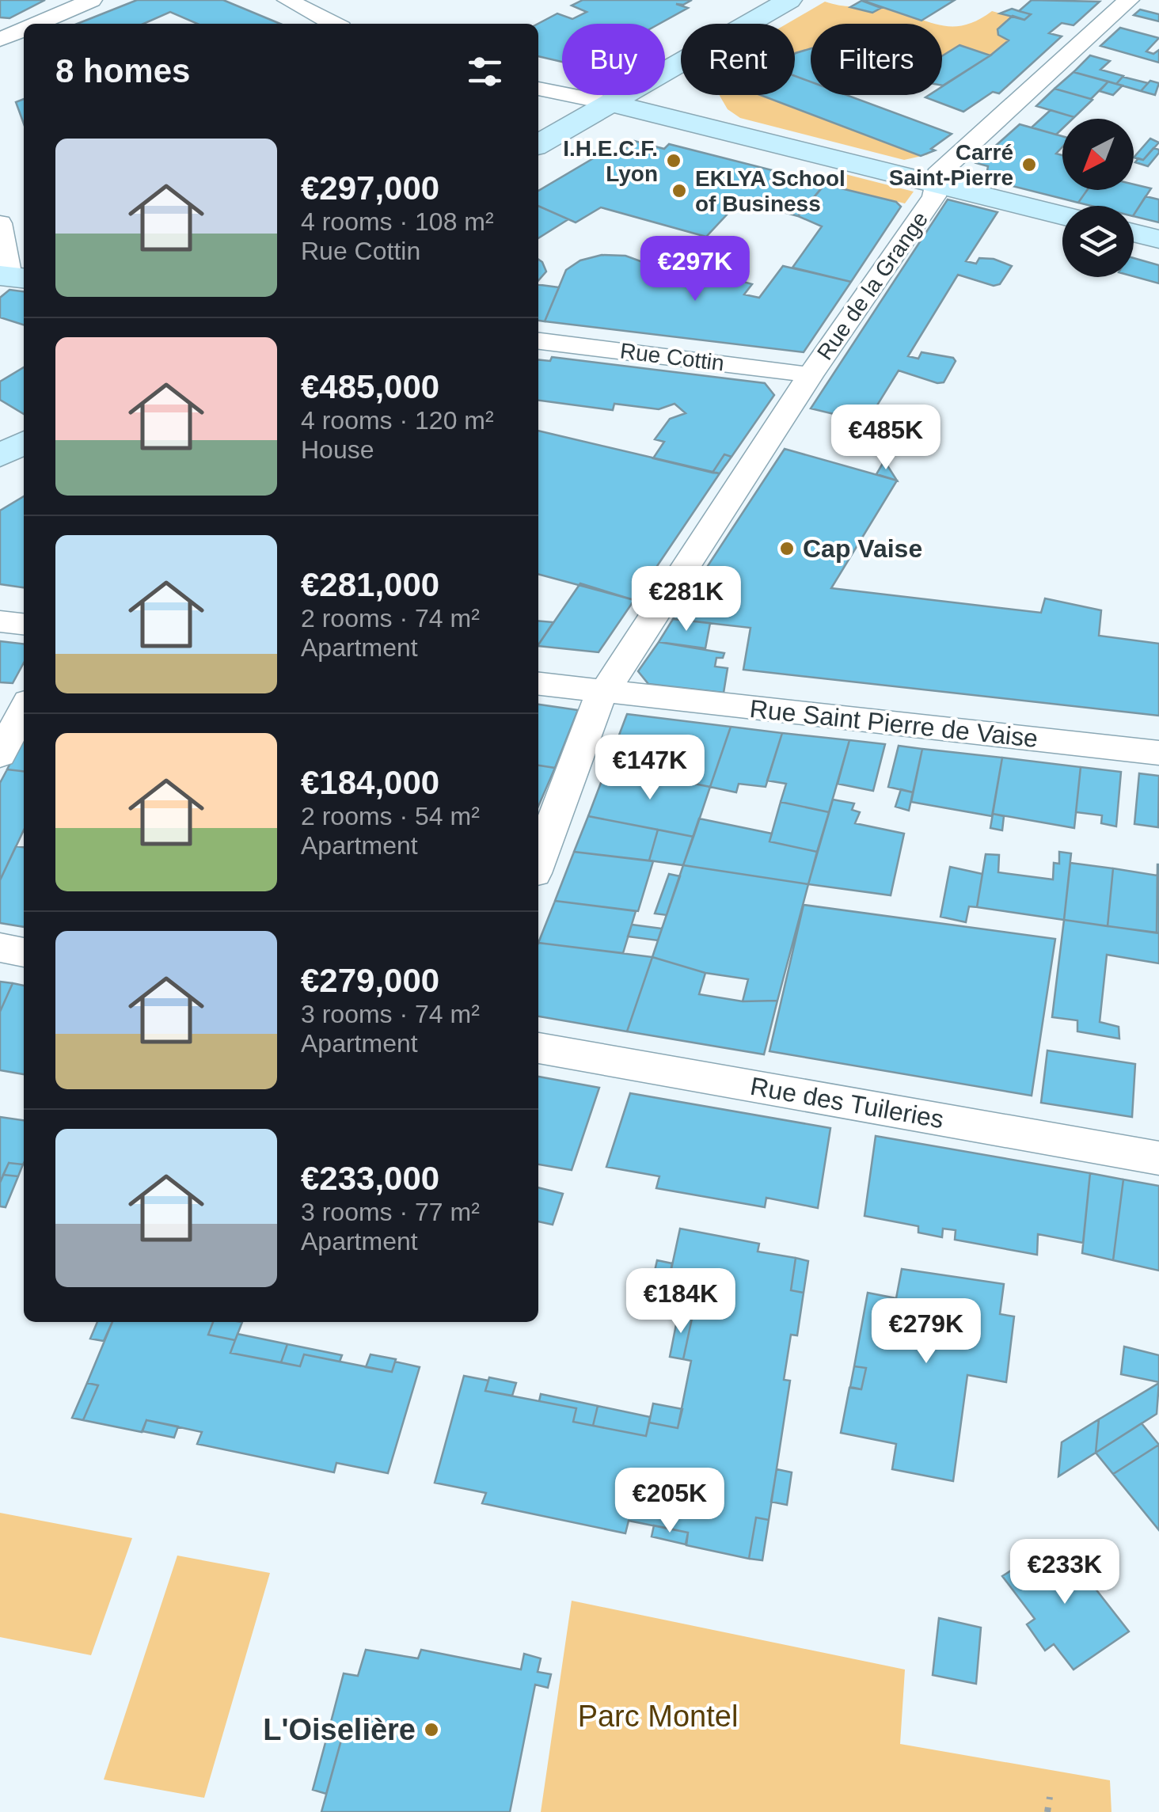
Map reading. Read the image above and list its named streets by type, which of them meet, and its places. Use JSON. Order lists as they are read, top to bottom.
{
  "streets": {
    "street": [
      "Rue de la Grange",
      "Rue Cottin",
      "Rue Saint Pierre de Vaise",
      "Rue des Tuileries"
    ]
  },
  "crossings": [
    ["Rue de la Grange", "Rue Cottin"],
    ["Rue de la Grange", "Rue Saint Pierre de Vaise"]
  ],
  "parks": ["Parc Montel"],
  "places": [
    "I.H.E.C.F. Lyon",
    "Carré Saint-Pierre",
    "EKLYA School of Business",
    "Cap Vaise",
    "L'Oiselière"
  ],
  "north": "bottom left",
  "page": {
    "chip": ["Buy", "Rent", "Filters"],
    "heading": "8 homes",
    "list": [
      {
        "name": "€297,000",
        "note": "4 rooms · 108 m² · Rue Cottin"
      },
      {
        "name": "€485,000",
        "note": "4 rooms · 120 m² · House"
      },
      {
        "name": "€281,000",
        "note": "2 rooms · 74 m² · Apartment"
      },
      {
        "name": "€184,000",
        "note": "2 rooms · 54 m² · Apartment"
      },
      {
        "name": "€279,000",
        "note": "3 rooms · 74 m² · Apartment"
      },
      {
        "name": "€233,000",
        "note": "3 rooms · 77 m² · Apartment"
      }
    ],
    "price": [
      "€297K",
      "€485K",
      "€281K",
      "€147K",
      "€184K",
      "€279K",
      "€205K",
      "€233K"
    ]
  }
}
